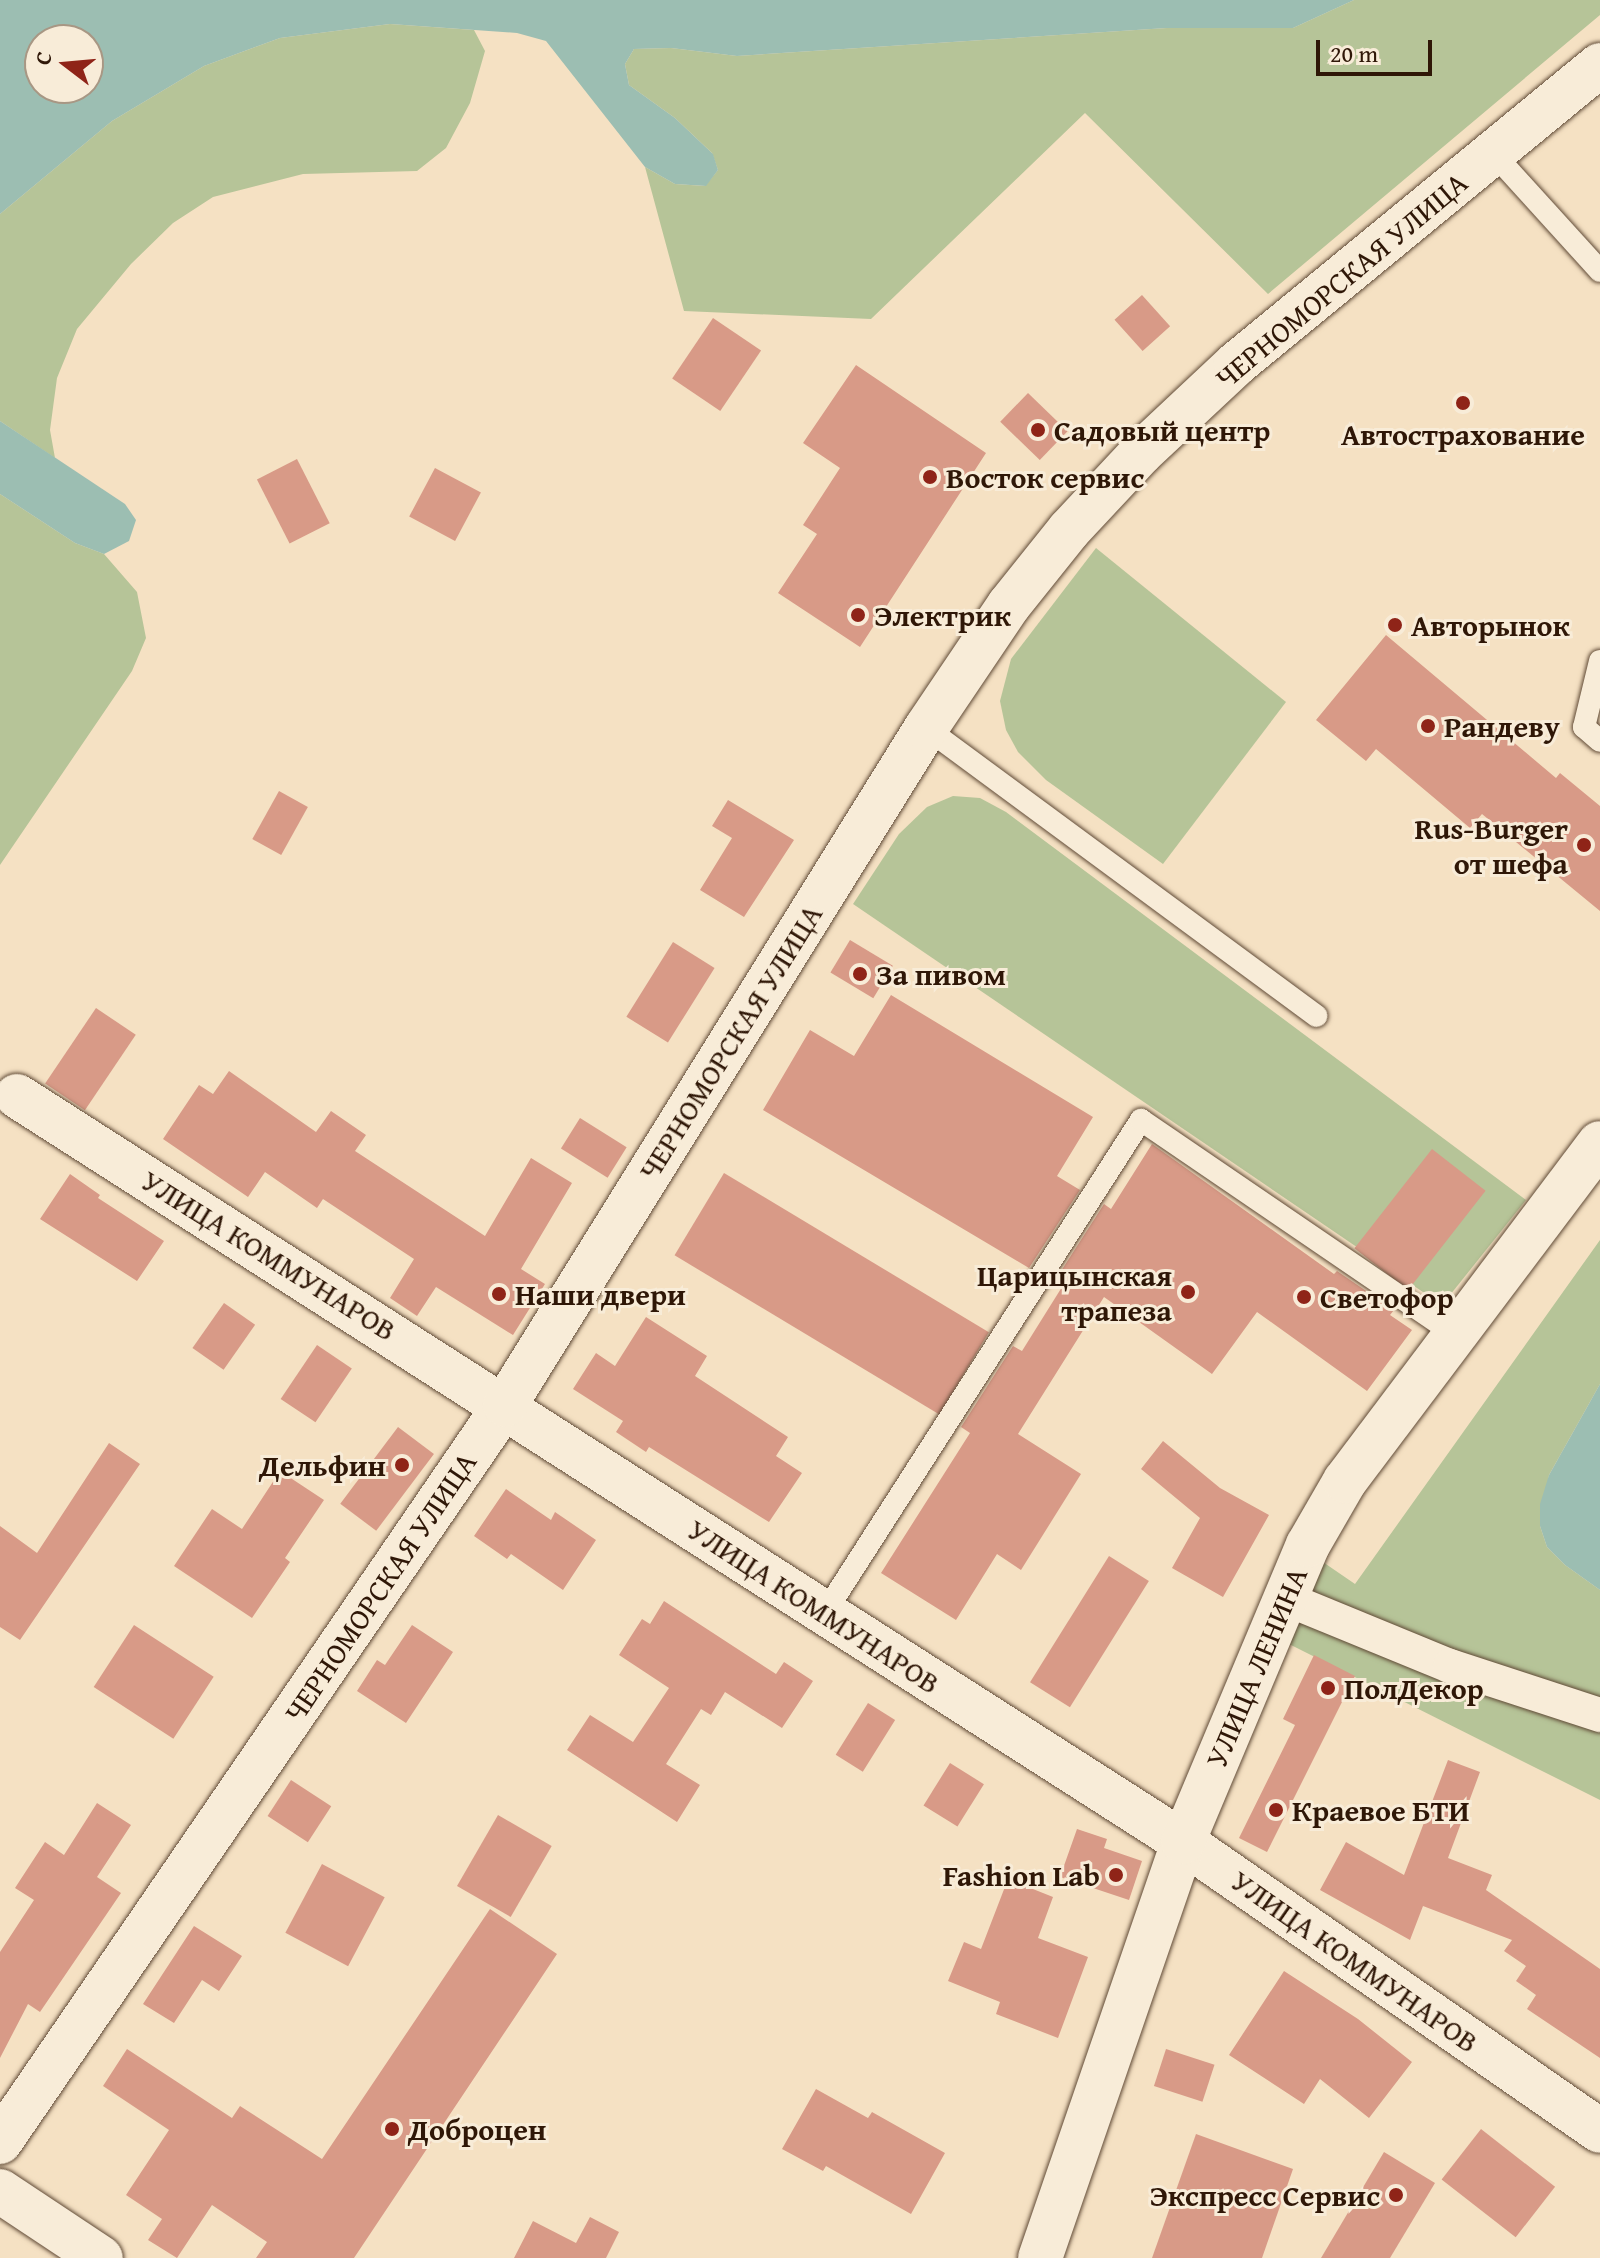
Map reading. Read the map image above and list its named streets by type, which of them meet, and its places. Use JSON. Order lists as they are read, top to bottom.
{
  "streets": {
    "street": ["ЧЕРНОМОРСКАЯ УЛИЦА", "УЛИЦА КОММУНАРОВ", "УЛИЦА ЛЕНИНА"]
  },
  "crossings": [
    ["ЧЕРНОМОРСКАЯ УЛИЦА", "УЛИЦА КОММУНАРОВ"],
    ["УЛИЦА КОММУНАРОВ", "УЛИЦА ЛЕНИНА"]
  ],
  "places": [
    "Автострахование",
    "Садовый центр",
    "Восток сервис",
    "Электрик",
    "Авторынок",
    "Рандеву",
    "Rus-Burger от шефа",
    "За пивом",
    "Царицынская трапеза",
    "Наши двери",
    "Светофор",
    "Дельфин",
    "ПолДекор",
    "Краевое БТИ",
    "Fashion Lab",
    "Доброцен",
    "Экспресс Сервис"
  ],
  "scale_bar": "20 m",
  "north": "left"
}
